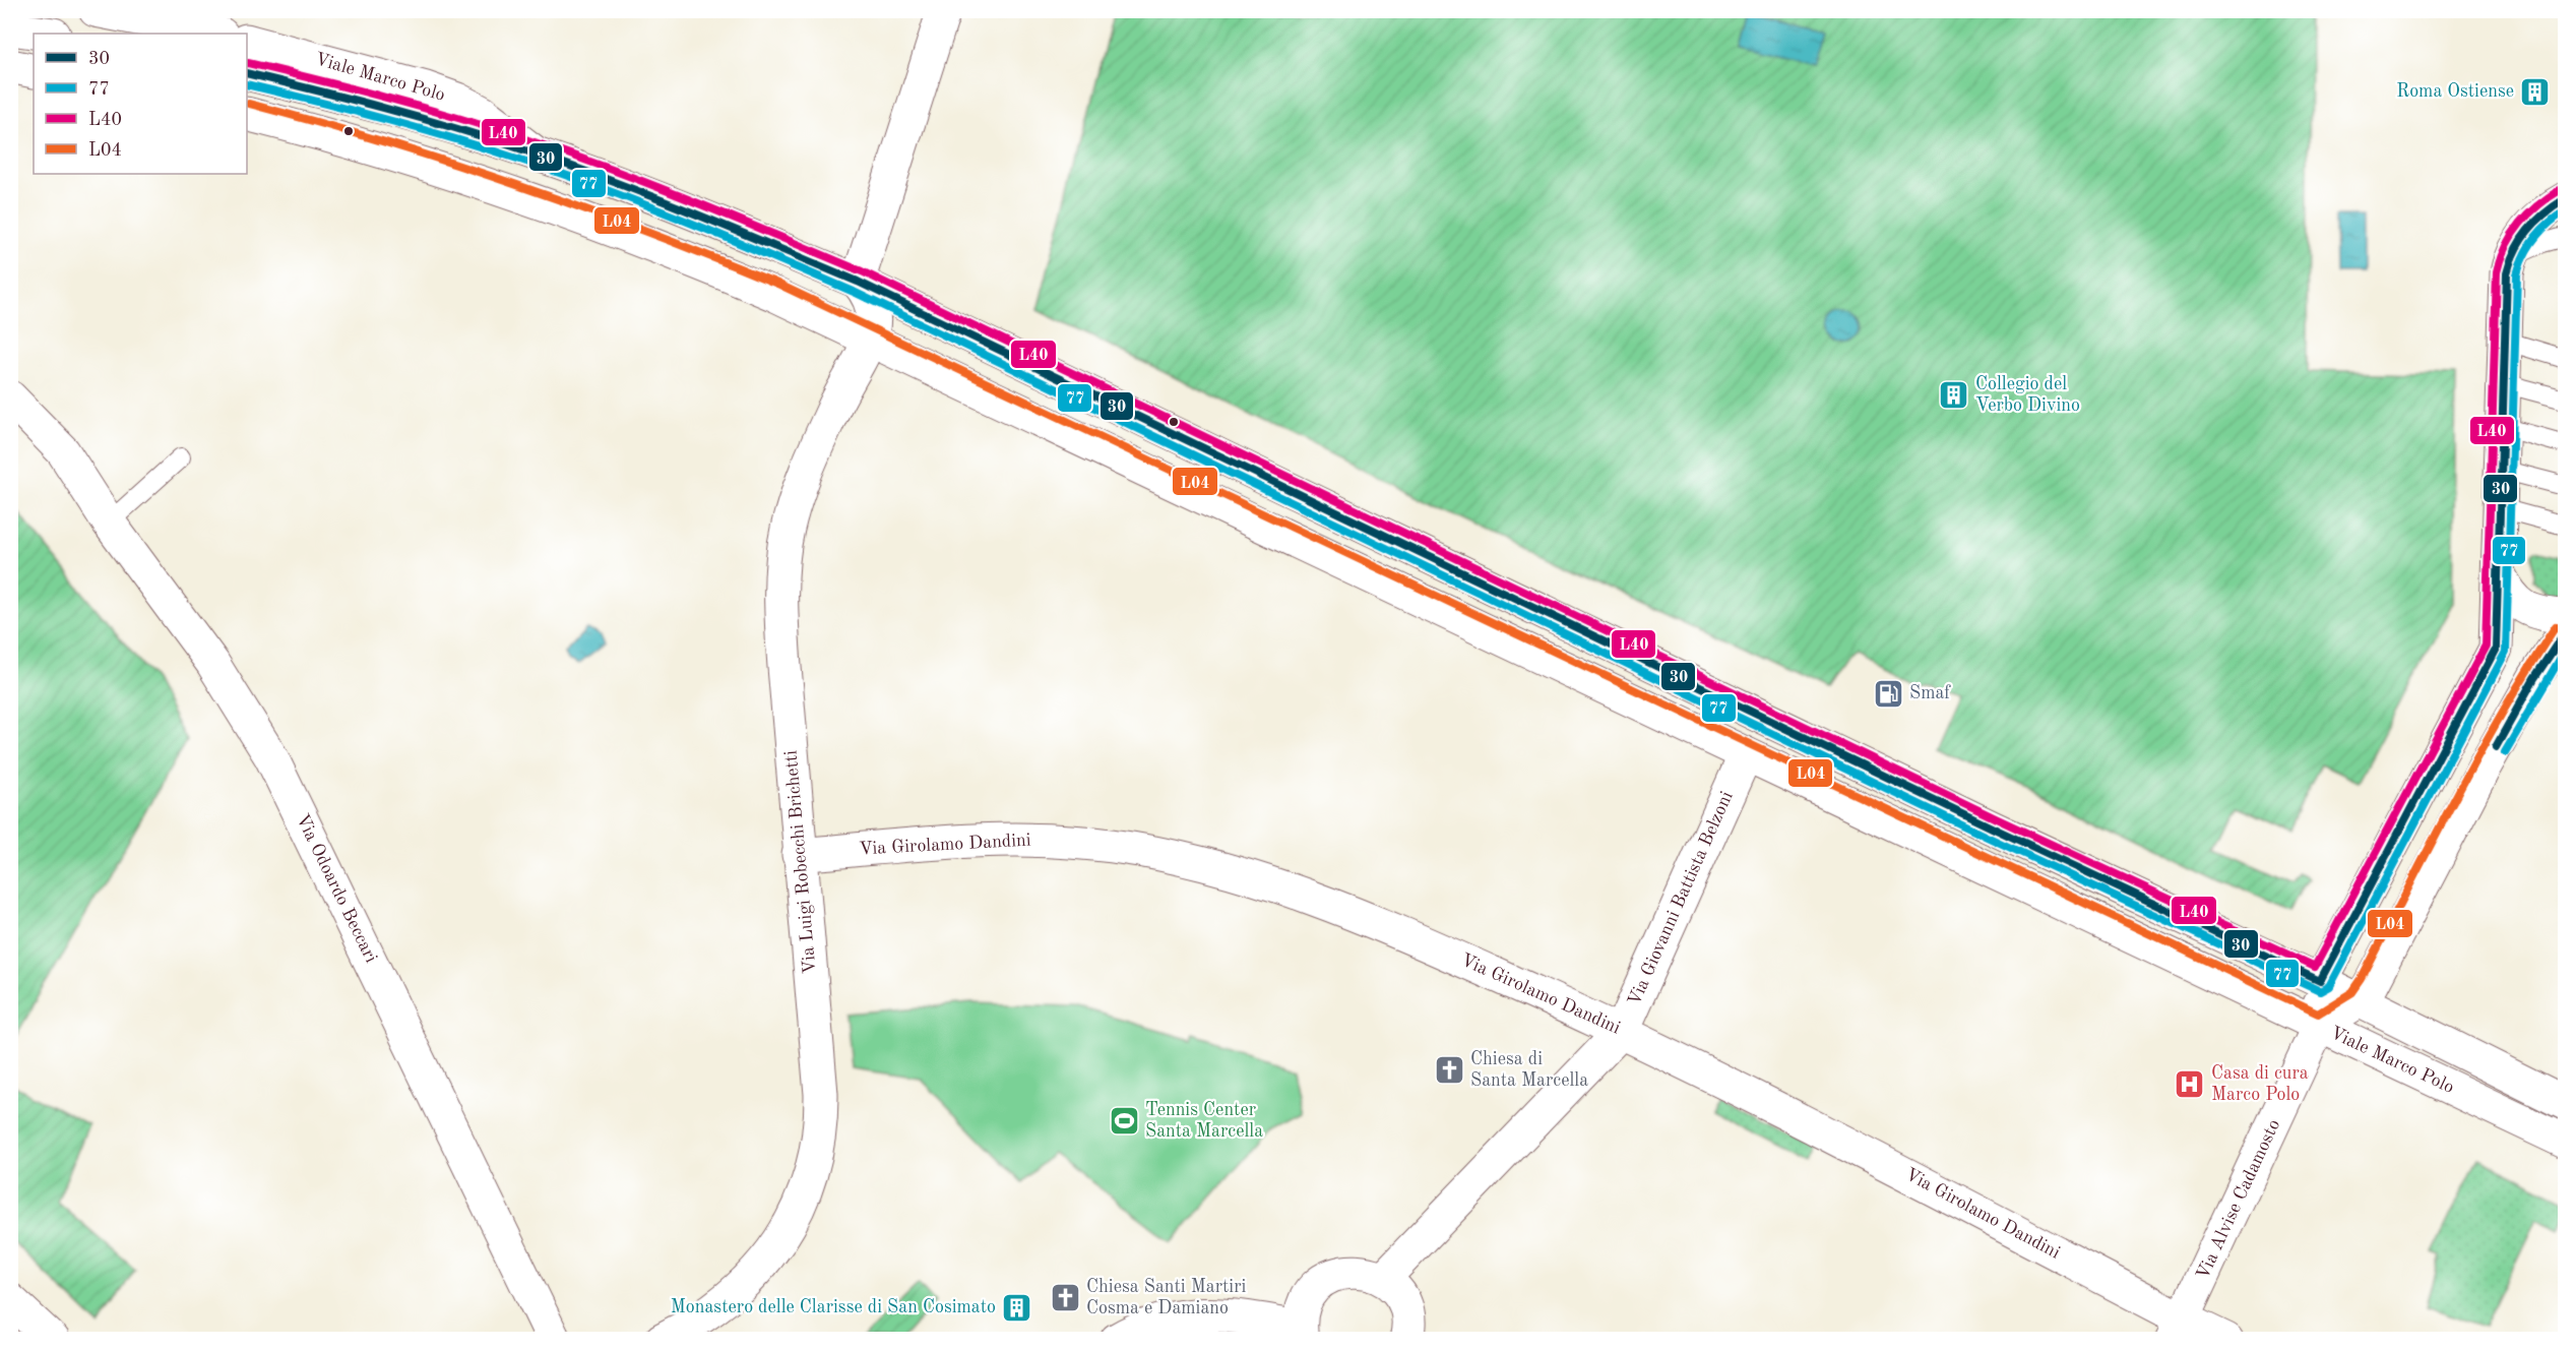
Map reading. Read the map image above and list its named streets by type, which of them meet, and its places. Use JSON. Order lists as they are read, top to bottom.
{
  "streets": {
    "street": [
      "Viale Marco Polo",
      "Via Girolamo Dandini",
      "Via Luigi Robecchi Brichetti",
      "Via Odoardo Beccari",
      "Via Giovanni Battista Belzoni",
      "Via Alvise Cadamosto"
    ]
  },
  "crossings": [
    ["Viale Marco Polo", "Via Luigi Robecchi Brichetti"],
    ["Viale Marco Polo", "Via Giovanni Battista Belzoni"],
    ["Viale Marco Polo", "Via Alvise Cadamosto"],
    ["Via Girolamo Dandini", "Via Luigi Robecchi Brichetti"],
    ["Via Girolamo Dandini", "Via Giovanni Battista Belzoni"],
    ["Via Girolamo Dandini", "Via Alvise Cadamosto"]
  ],
  "places": {
    "building": ["Roma Ostiense", "Collegio del Verbo Divino", "Monastero delle Clarisse di San Cosimato"],
    "fuel station": ["Smaf"],
    "church": ["Chiesa di Santa Marcella", "Chiesa Santi Martiri Cosma e Damiano"],
    "hospital": ["Casa di cura Marco Polo"],
    "sports": ["Tennis Center Santa Marcella"]
  },
  "lines": [
    "transit line L40",
    "transit line 30",
    "transit line 77",
    "transit line L04"
  ],
  "legend": [
    "30",
    "77",
    "L40",
    "L04"
  ]
}
